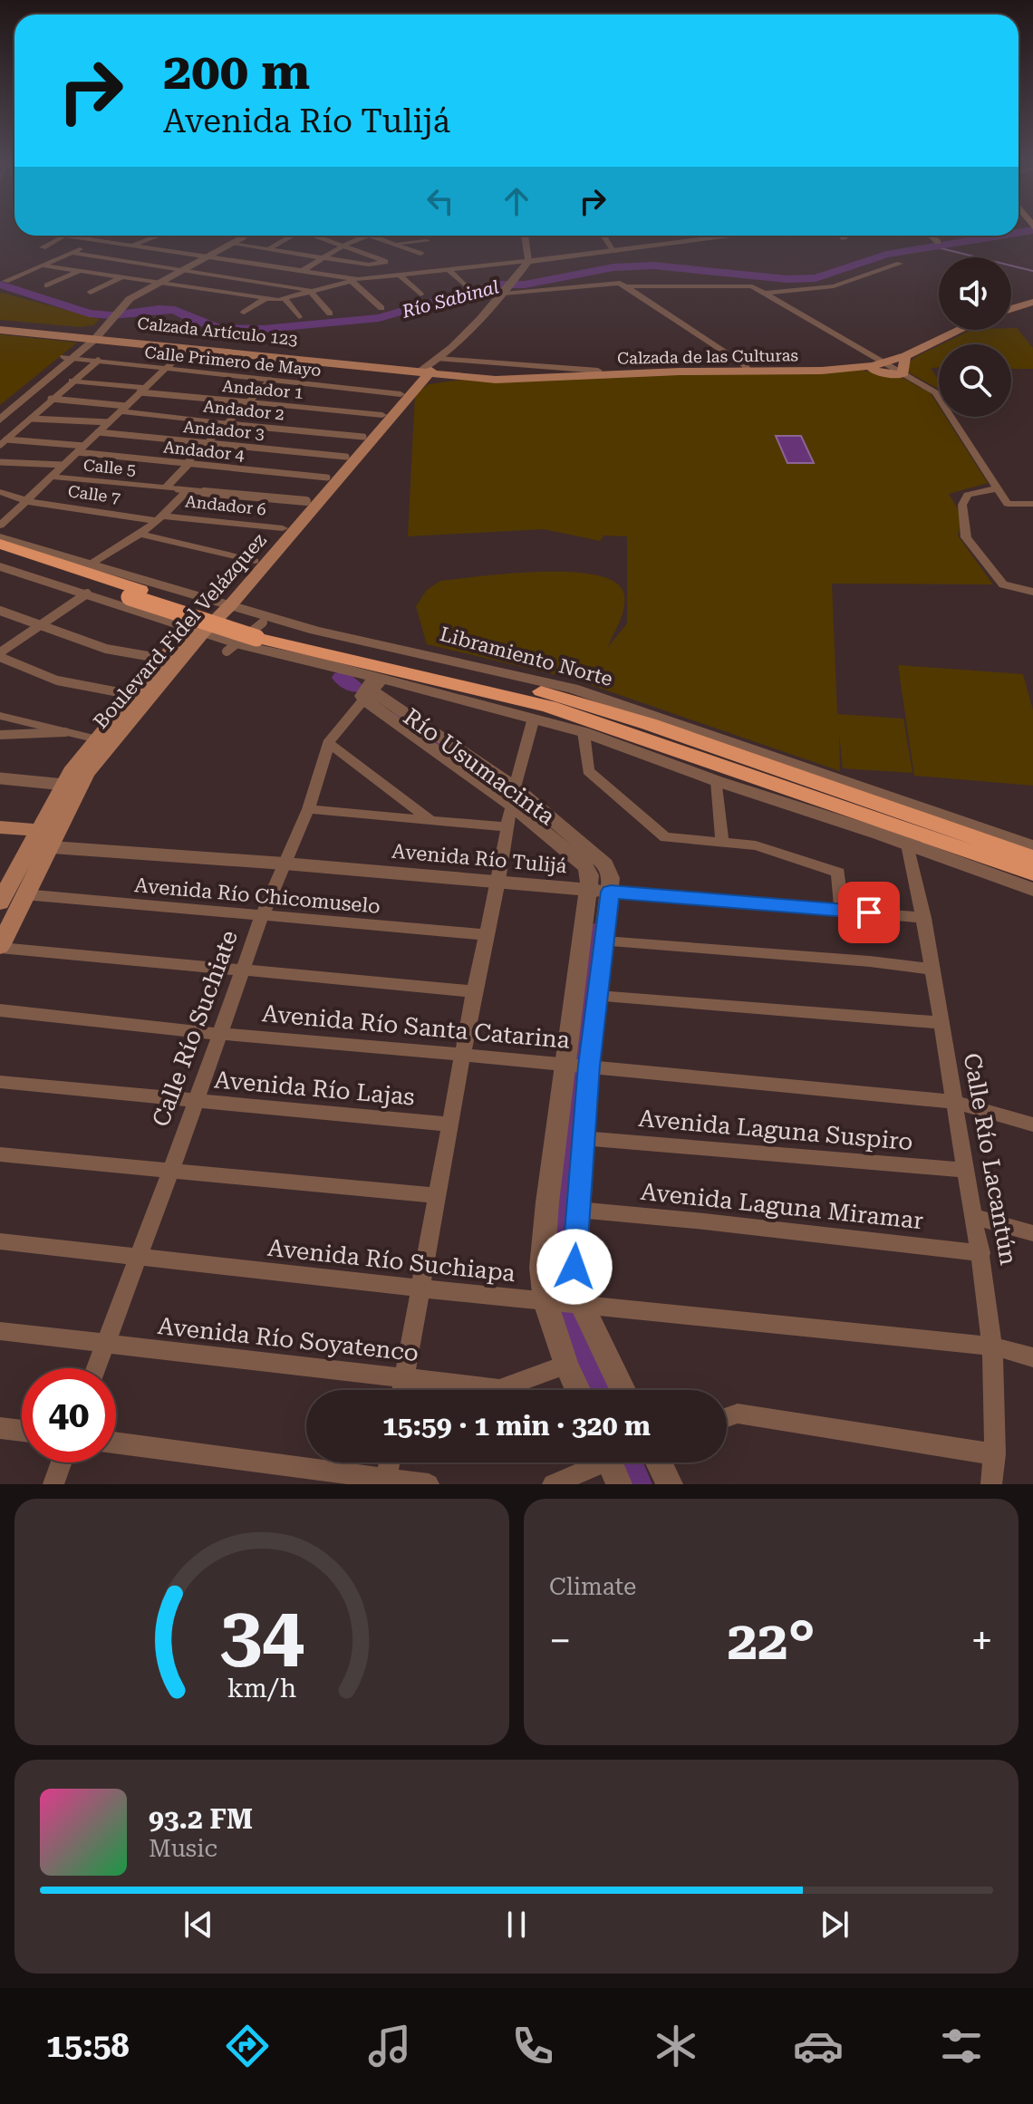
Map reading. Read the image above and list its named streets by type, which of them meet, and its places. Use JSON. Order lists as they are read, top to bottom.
{
  "streets": {
    "highway": ["Libramiento Norte"],
    "main road": ["Calzada Artículo 123", "Calzada de las Culturas", "Boulevard Fidel Velázquez"],
    "street": [
      "Calle Primero de Mayo",
      "Andador 1",
      "Andador 2",
      "Andador 3",
      "Andador 4",
      "Calle 5",
      "Calle 7",
      "Andador 6",
      "Río Usumacinta",
      "Avenida Río Tulijá",
      "Avenida Río Chicomuselo",
      "Avenida Río Santa Catarina",
      "Calle Río Suchiate",
      "Avenida Río Lajas",
      "Avenida Laguna Suspiro",
      "Calle Río Lacantún",
      "Avenida Laguna Miramar",
      "Avenida Río Suchiapa",
      "Avenida Río Soyatenco"
    ]
  },
  "crossings": [
    ["Calzada Artículo 123", "Boulevard Fidel Velázquez"],
    ["Calle Primero de Mayo", "Boulevard Fidel Velázquez"],
    ["Andador 1", "Boulevard Fidel Velázquez"],
    ["Andador 2", "Boulevard Fidel Velázquez"],
    ["Andador 3", "Boulevard Fidel Velázquez"],
    ["Andador 4", "Boulevard Fidel Velázquez"],
    ["Calle 7", "Andador 6"],
    ["Andador 6", "Boulevard Fidel Velázquez"],
    ["Boulevard Fidel Velázquez", "Libramiento Norte"],
    ["Boulevard Fidel Velázquez", "Avenida Río Tulijá"],
    ["Boulevard Fidel Velázquez", "Avenida Río Chicomuselo"],
    ["Río Usumacinta", "Avenida Río Tulijá"],
    ["Río Usumacinta", "Avenida Río Santa Catarina"],
    ["Río Usumacinta", "Calle Río Suchiate"],
    ["Río Usumacinta", "Avenida Laguna Suspiro"],
    ["Río Usumacinta", "Avenida Laguna Miramar"],
    ["Río Usumacinta", "Avenida Río Suchiapa"],
    ["Río Usumacinta", "Avenida Río Soyatenco"],
    ["Avenida Río Tulijá", "Calle Río Suchiate"],
    ["Avenida Río Tulijá", "Calle Río Lacantún"],
    ["Avenida Río Chicomuselo", "Calle Río Suchiate"],
    ["Avenida Río Santa Catarina", "Calle Río Suchiate"],
    ["Avenida Río Santa Catarina", "Calle Río Lacantún"],
    ["Calle Río Suchiate", "Avenida Río Lajas"],
    ["Calle Río Suchiate", "Avenida Río Suchiapa"],
    ["Calle Río Suchiate", "Avenida Río Soyatenco"],
    ["Avenida Laguna Suspiro", "Calle Río Lacantún"],
    ["Calle Río Lacantún", "Avenida Laguna Miramar"],
    ["Calle Río Lacantún", "Avenida Río Suchiapa"]
  ],
  "water": ["Río Sabinal"],
  "page": {
    "turn": ["200 m", "Avenida Río Tulijá"],
    "limit": "40",
    "trip": "15:59 · 1 min · 320 m",
    "tile": "Climate",
    "heat": ["−", "22°", "+"],
    "song": ["93.2 FM", "Music"],
    "tabs": "15:58",
    "gauge": ["34", "km/h"]
  }
}
